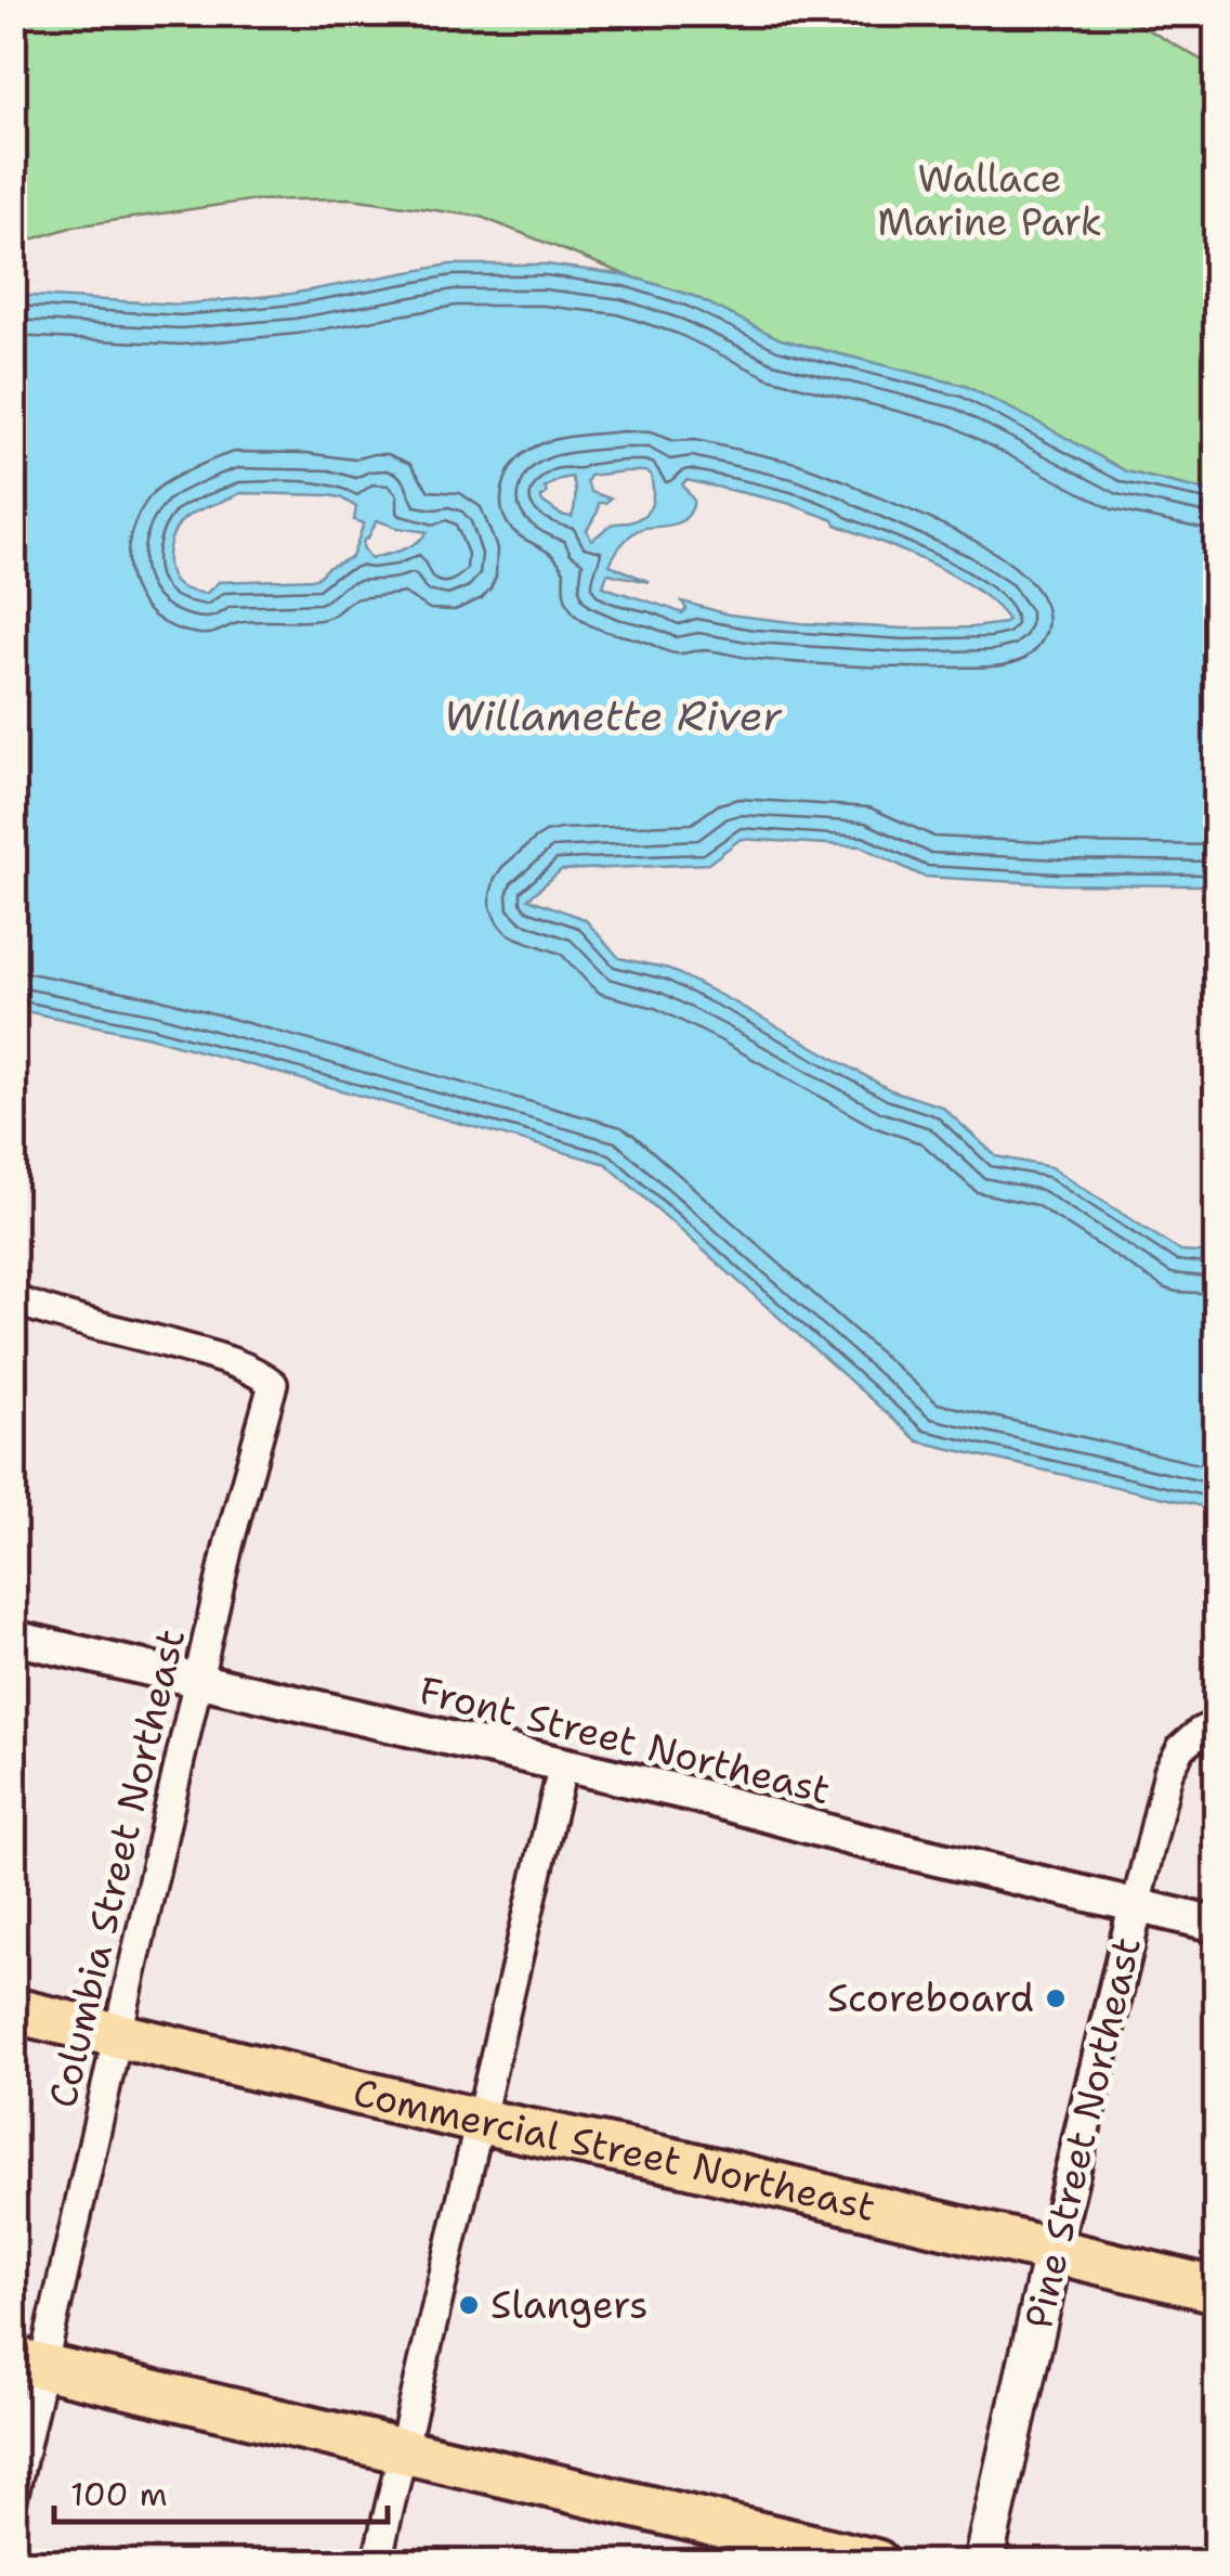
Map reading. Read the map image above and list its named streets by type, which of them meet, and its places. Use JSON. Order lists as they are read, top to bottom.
{
  "streets": {
    "highway": ["Commercial Street Northeast"],
    "main road": ["Pine Street Northeast"],
    "street": ["Front Street Northeast", "Columbia Street Northeast"]
  },
  "crossings": [
    ["Front Street Northeast", "Columbia Street Northeast"],
    ["Front Street Northeast", "Pine Street Northeast"],
    ["Columbia Street Northeast", "Commercial Street Northeast"],
    ["Pine Street Northeast", "Commercial Street Northeast"]
  ],
  "water": ["Willamette River"],
  "parks": ["Wallace Marine Park"],
  "places": ["Scoreboard", "Slangers"],
  "scale_bar": "100 m"
}
